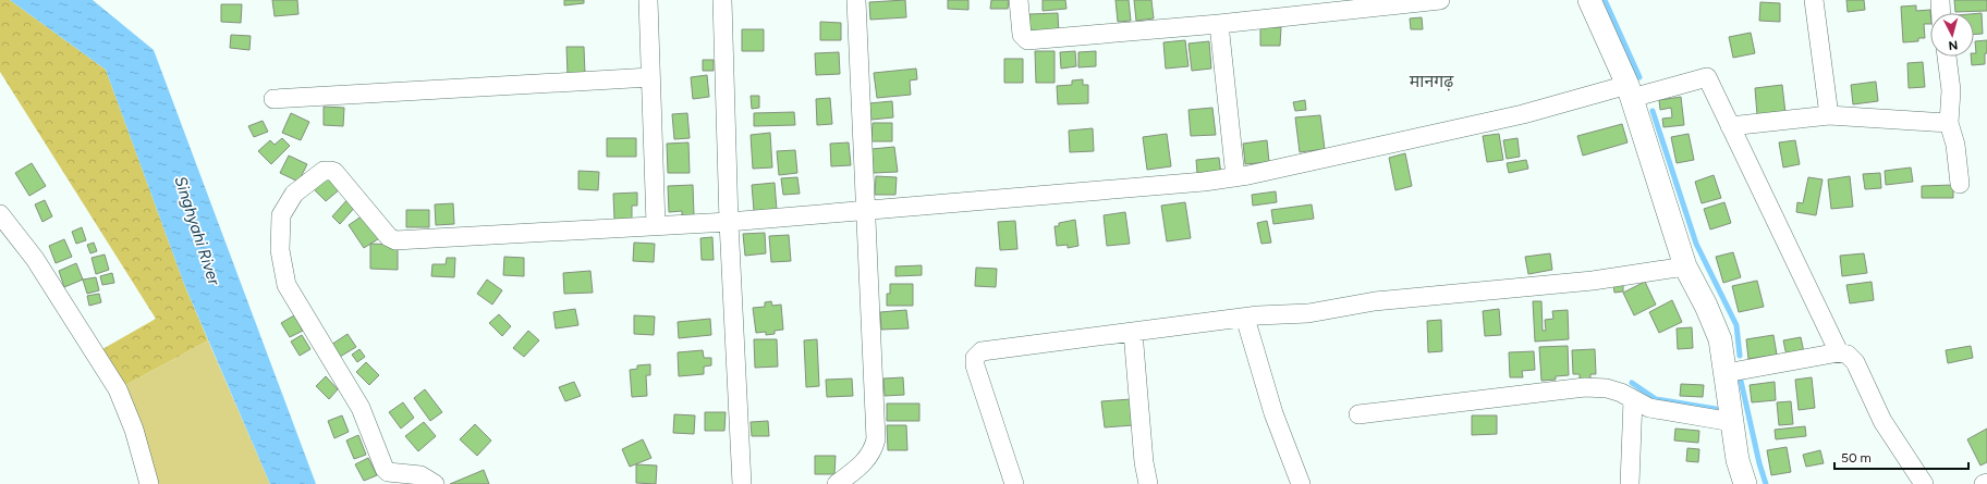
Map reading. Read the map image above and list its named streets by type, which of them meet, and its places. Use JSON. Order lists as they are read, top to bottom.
{
  "districts": ["मानगढ़"],
  "water": ["Singhyahi River"],
  "scale_bar": "50 m",
  "north": "bottom"
}
